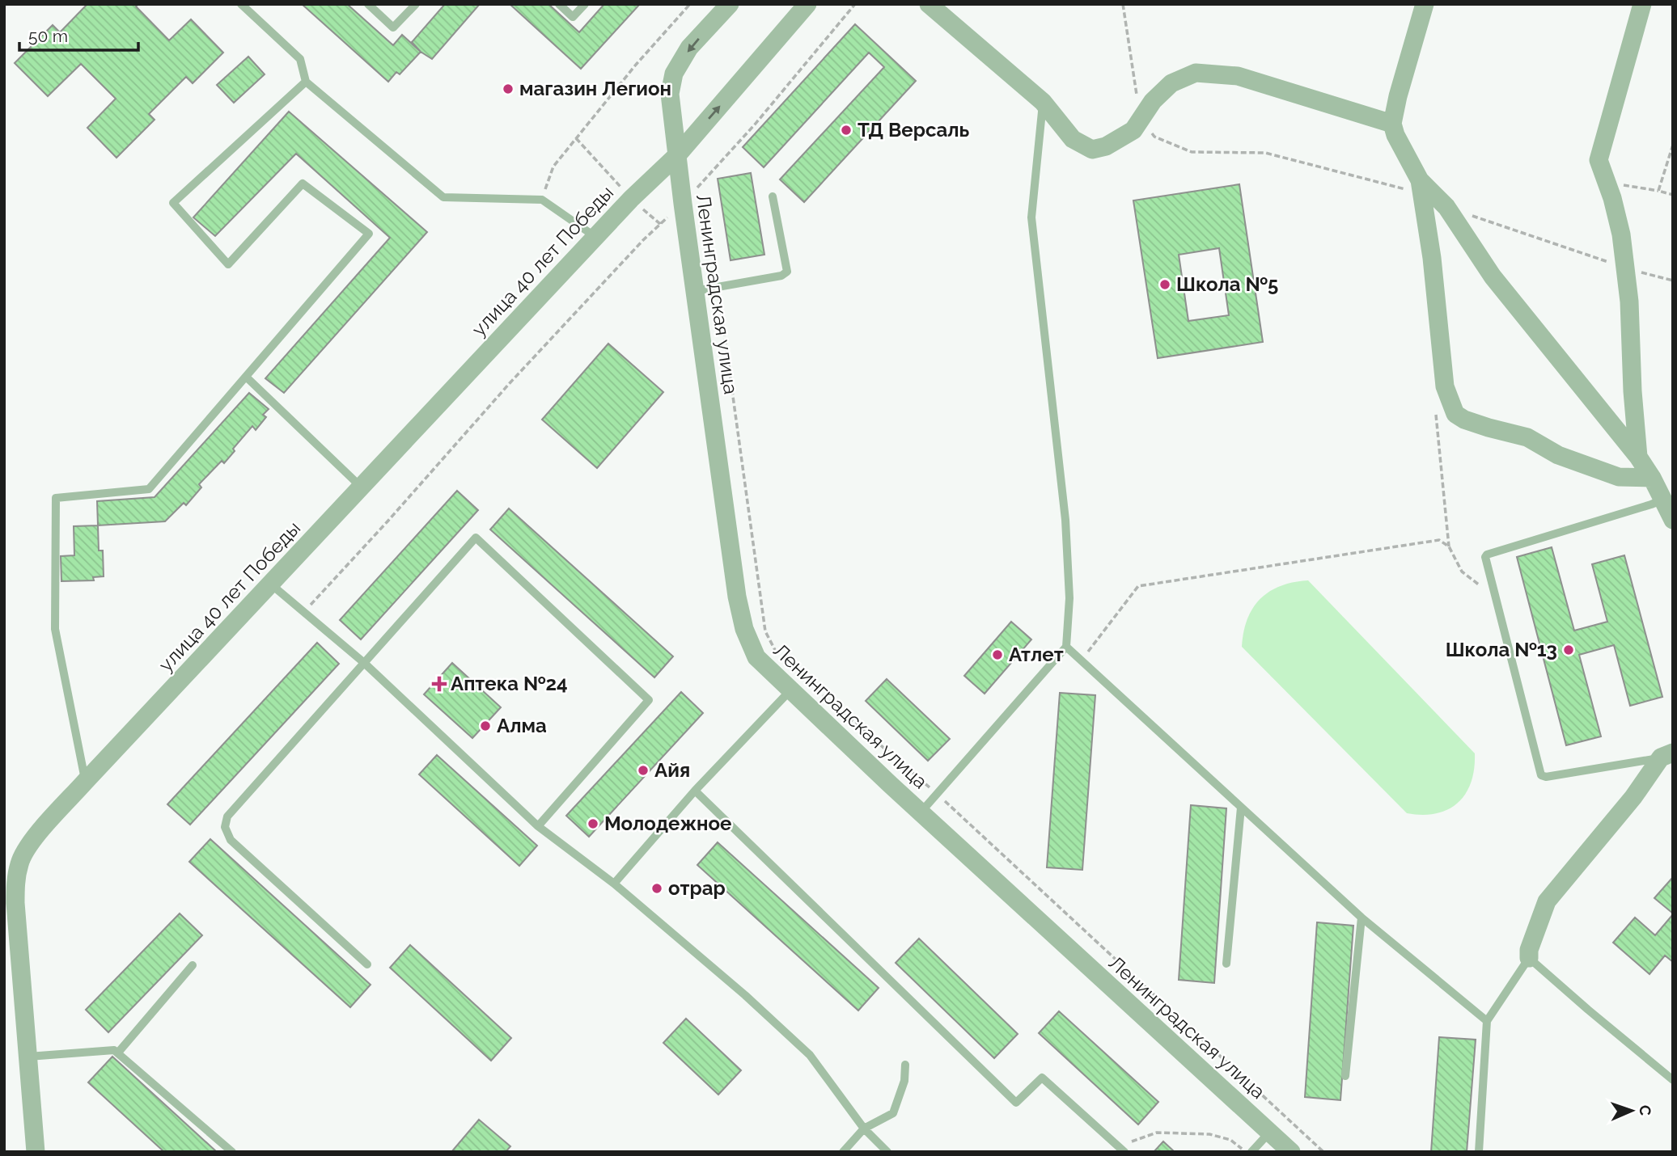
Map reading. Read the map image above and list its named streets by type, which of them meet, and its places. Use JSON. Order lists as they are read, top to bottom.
{
  "streets": {
    "street": ["улица 40 лет Победы", "Ленинградская улица"]
  },
  "crossings": [
    ["улица 40 лет Победы", "Ленинградская улица"]
  ],
  "places": {
    "other": [
      "магазин Легион",
      "ТД Версаль",
      "Школа №5",
      "Школа №13",
      "Атлет",
      "Алма",
      "Айя",
      "Молодежное",
      "отрар"
    ],
    "health": ["Аптека №24"]
  },
  "scale_bar": "50 m",
  "north": "right"
}
